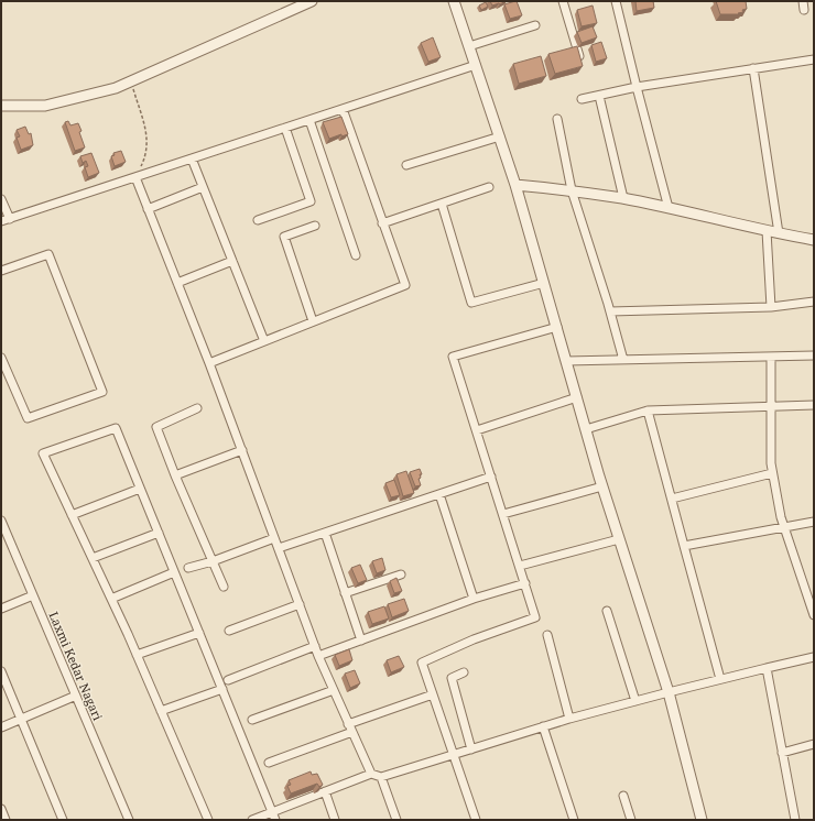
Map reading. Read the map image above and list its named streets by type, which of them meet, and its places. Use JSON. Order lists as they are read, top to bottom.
{
  "streets": {
    "street": ["Laxmi Kedar Nagari"]
  }
}
